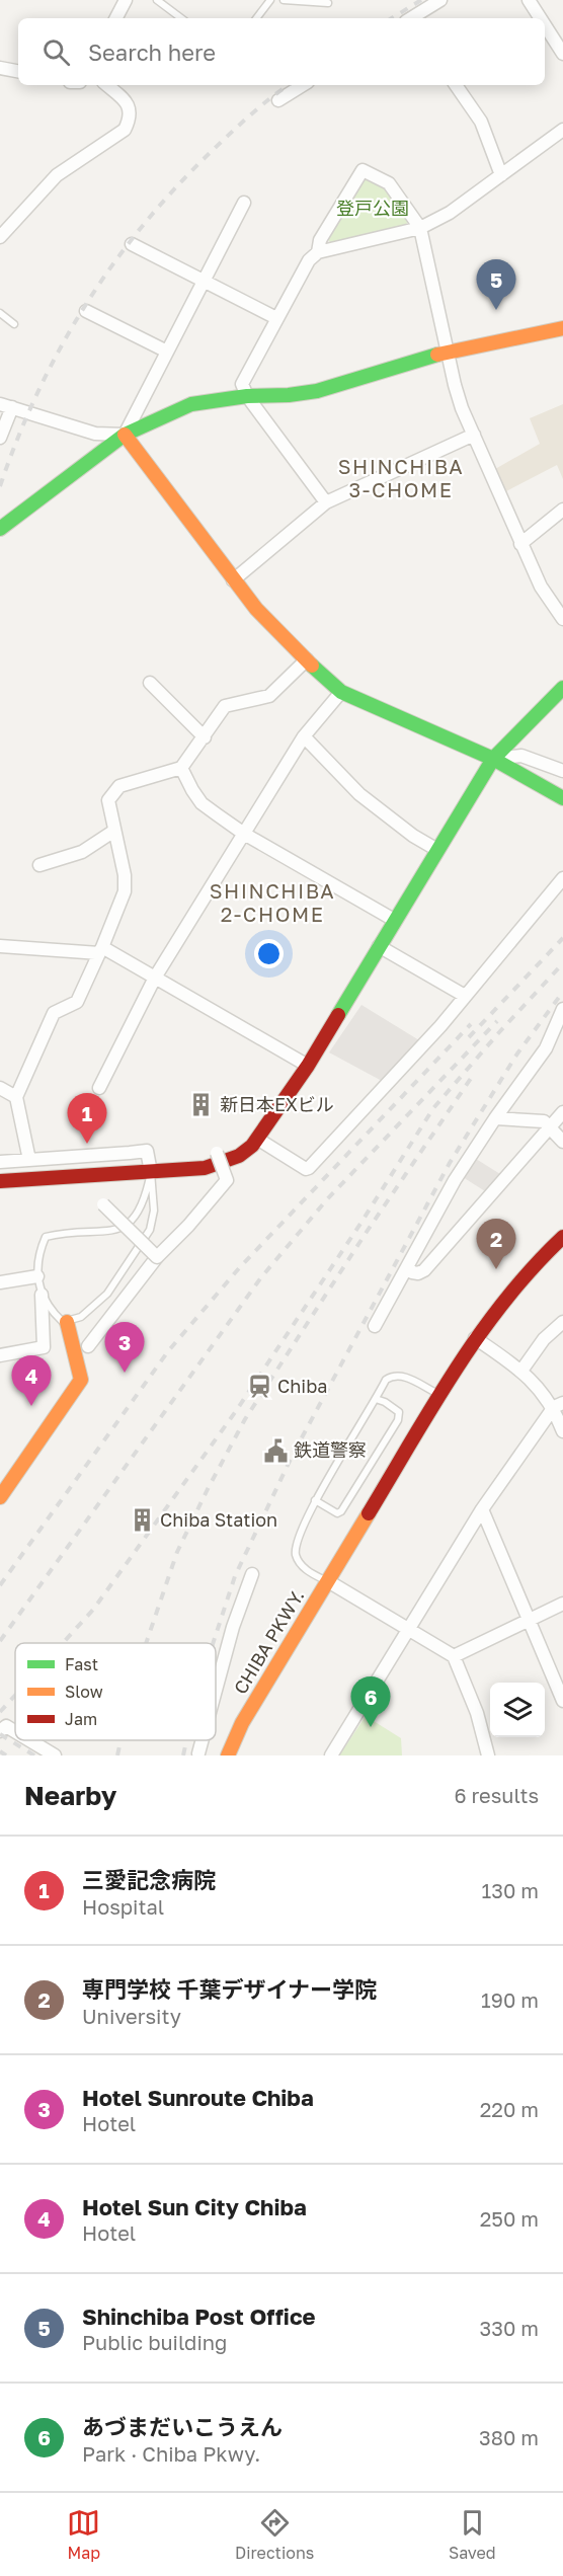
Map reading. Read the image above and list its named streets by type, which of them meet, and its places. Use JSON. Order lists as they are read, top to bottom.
{
  "streets": {
    "street": ["CHIBA PKWY."]
  },
  "districts": ["SHINCHIBA 3-CHOME", "SHINCHIBA 2-CHOME"],
  "parks": ["登戸公園"],
  "places": {
    "building": ["新日本EXビル", "Chiba Station"],
    "station": ["Chiba"],
    "public building": ["鉄道警察"]
  },
  "legend": ["Fast", "Slow", "Jam"],
  "page": {
    "search": "Search here",
    "pins": [
      "5",
      "1",
      "2",
      "3",
      "4",
      "6"
    ],
    "heading": ["Nearby", "6 results"],
    "list": [
      {
        "mark": "1",
        "name": "三愛記念病院",
        "note": "Hospital",
        "value": "130 m"
      },
      {
        "mark": "2",
        "name": "専門学校 千葉デザイナー学院",
        "note": "University",
        "value": "190 m"
      },
      {
        "mark": "3",
        "name": "Hotel Sunroute Chiba",
        "note": "Hotel",
        "value": "220 m"
      },
      {
        "mark": "4",
        "name": "Hotel Sun City Chiba",
        "note": "Hotel",
        "value": "250 m"
      },
      {
        "mark": "5",
        "name": "Shinchiba Post Office",
        "note": "Public building",
        "value": "330 m"
      },
      {
        "mark": "6",
        "name": "あづまだいこうえん",
        "note": "Park · Chiba Pkwy.",
        "value": "380 m"
      }
    ],
    "nav": ["Map", "Directions", "Saved"]
  }
}
